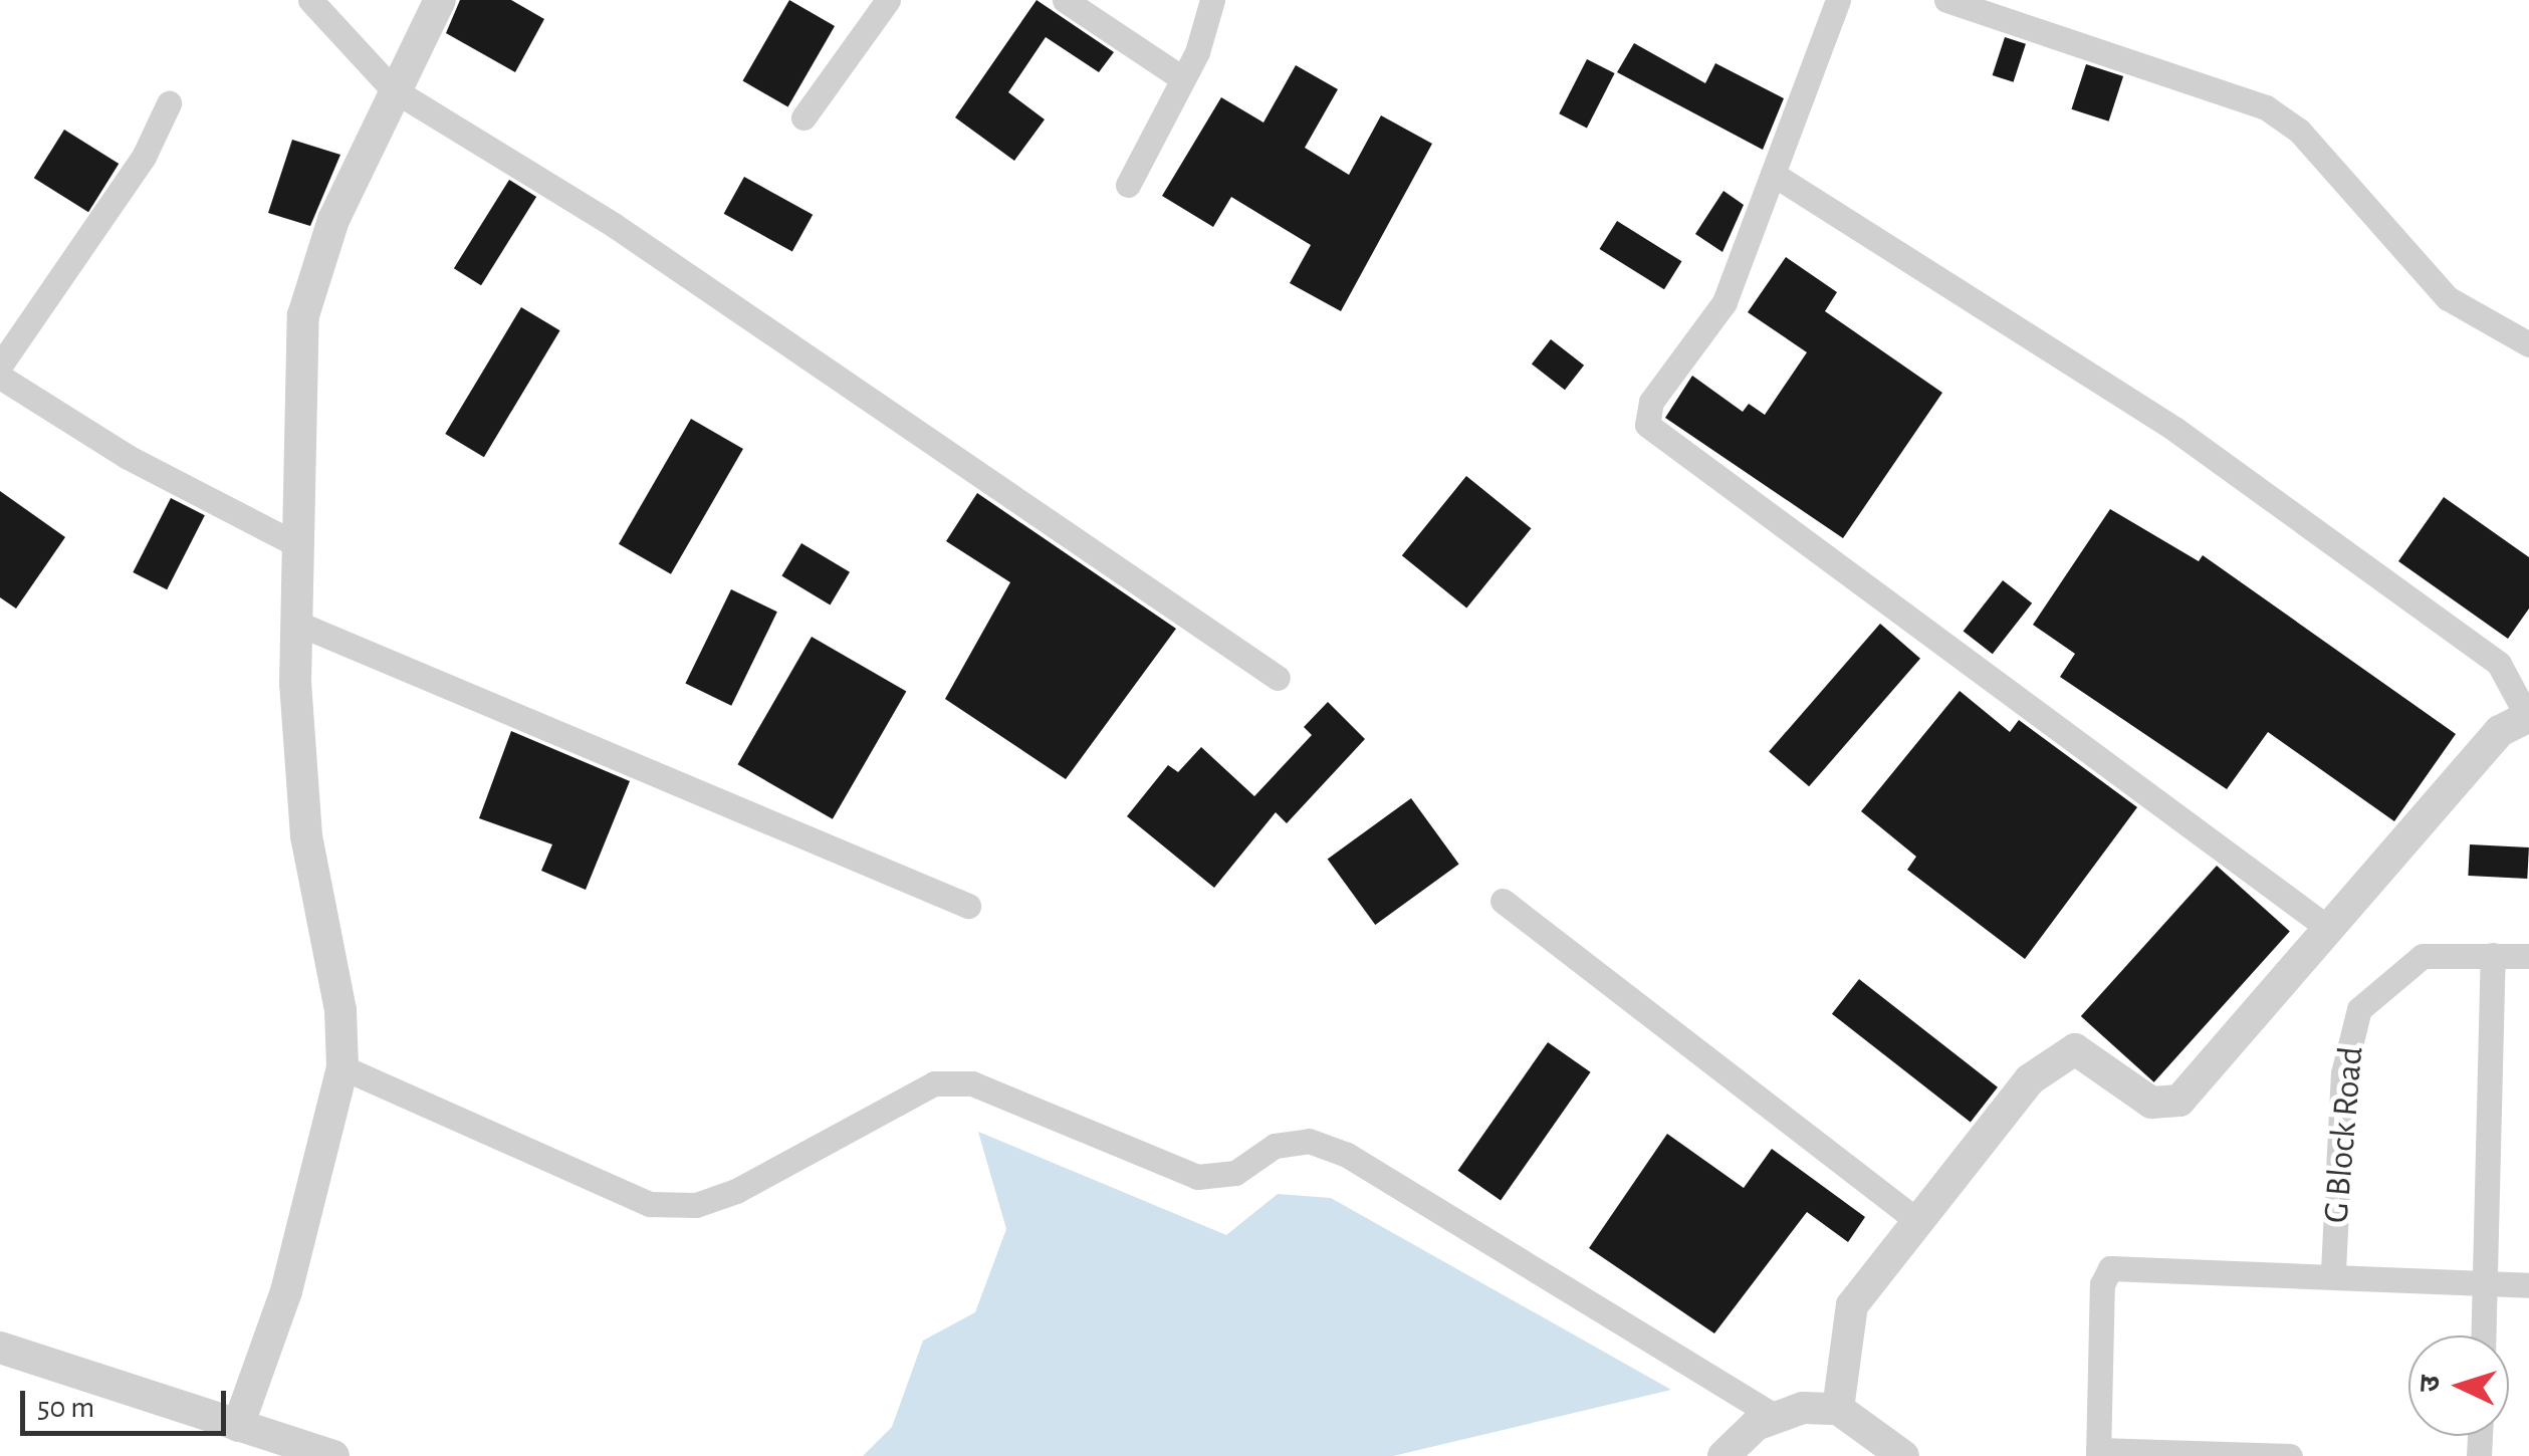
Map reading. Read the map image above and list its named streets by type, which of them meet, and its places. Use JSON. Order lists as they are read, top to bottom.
{
  "streets": {
    "street": ["G Block Road"]
  },
  "scale_bar": "50 m",
  "north": "left"
}
